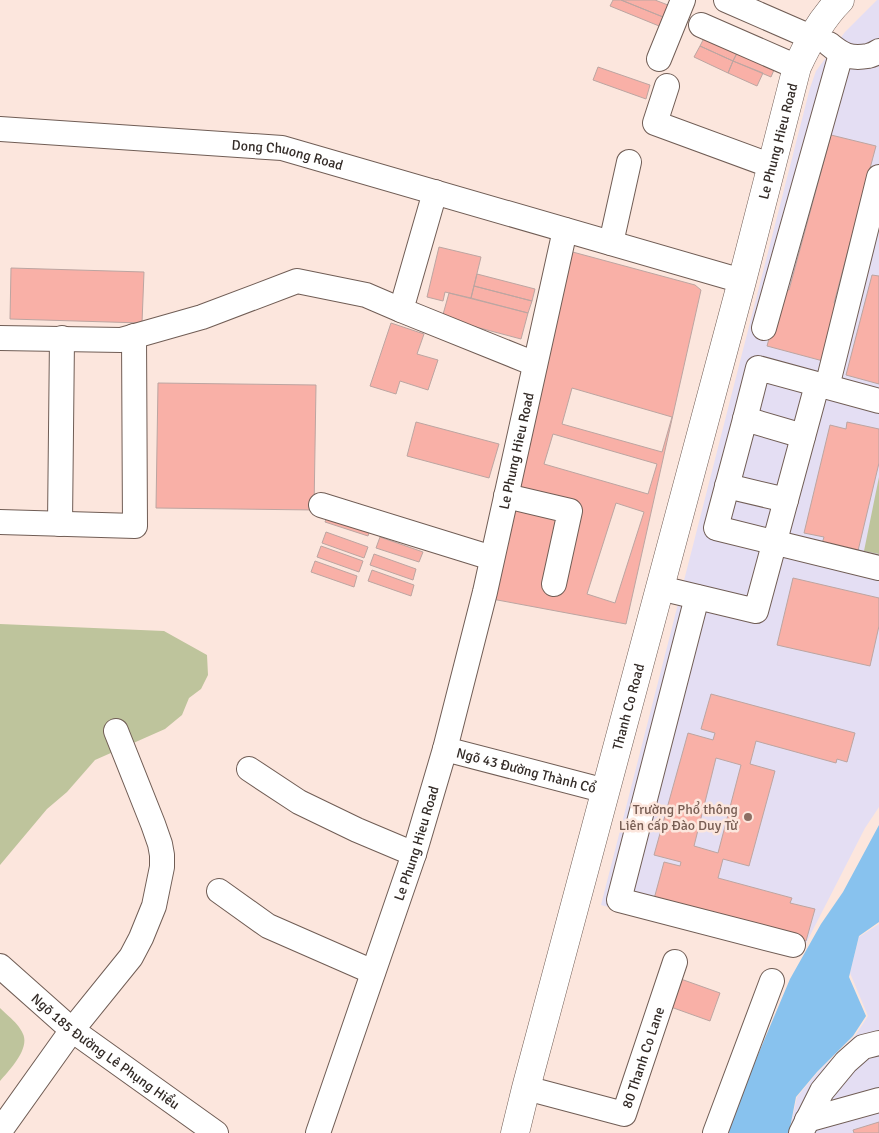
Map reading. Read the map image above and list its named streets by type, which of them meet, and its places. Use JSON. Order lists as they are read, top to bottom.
{
  "streets": {
    "main road": ["Le Phung Hieu Road", "Thanh Co Road"],
    "street": [
      "Dong Chuong Road",
      "Ngõ 43 Đường Thành Cổ",
      "Ngõ 185 Đường Lê Phụng Hiểu",
      "80 Thanh Co Lane"
    ]
  },
  "crossings": [
    ["Le Phung Hieu Road", "Dong Chuong Road"],
    ["Le Phung Hieu Road", "Thanh Co Road"],
    ["Le Phung Hieu Road", "Ngõ 43 Đường Thành Cổ"],
    ["Thanh Co Road", "Ngõ 43 Đường Thành Cổ"],
    ["Thanh Co Road", "80 Thanh Co Lane"]
  ],
  "places": ["Trường Phổ thông Liên cấp Đào Duy Từ"]
}
